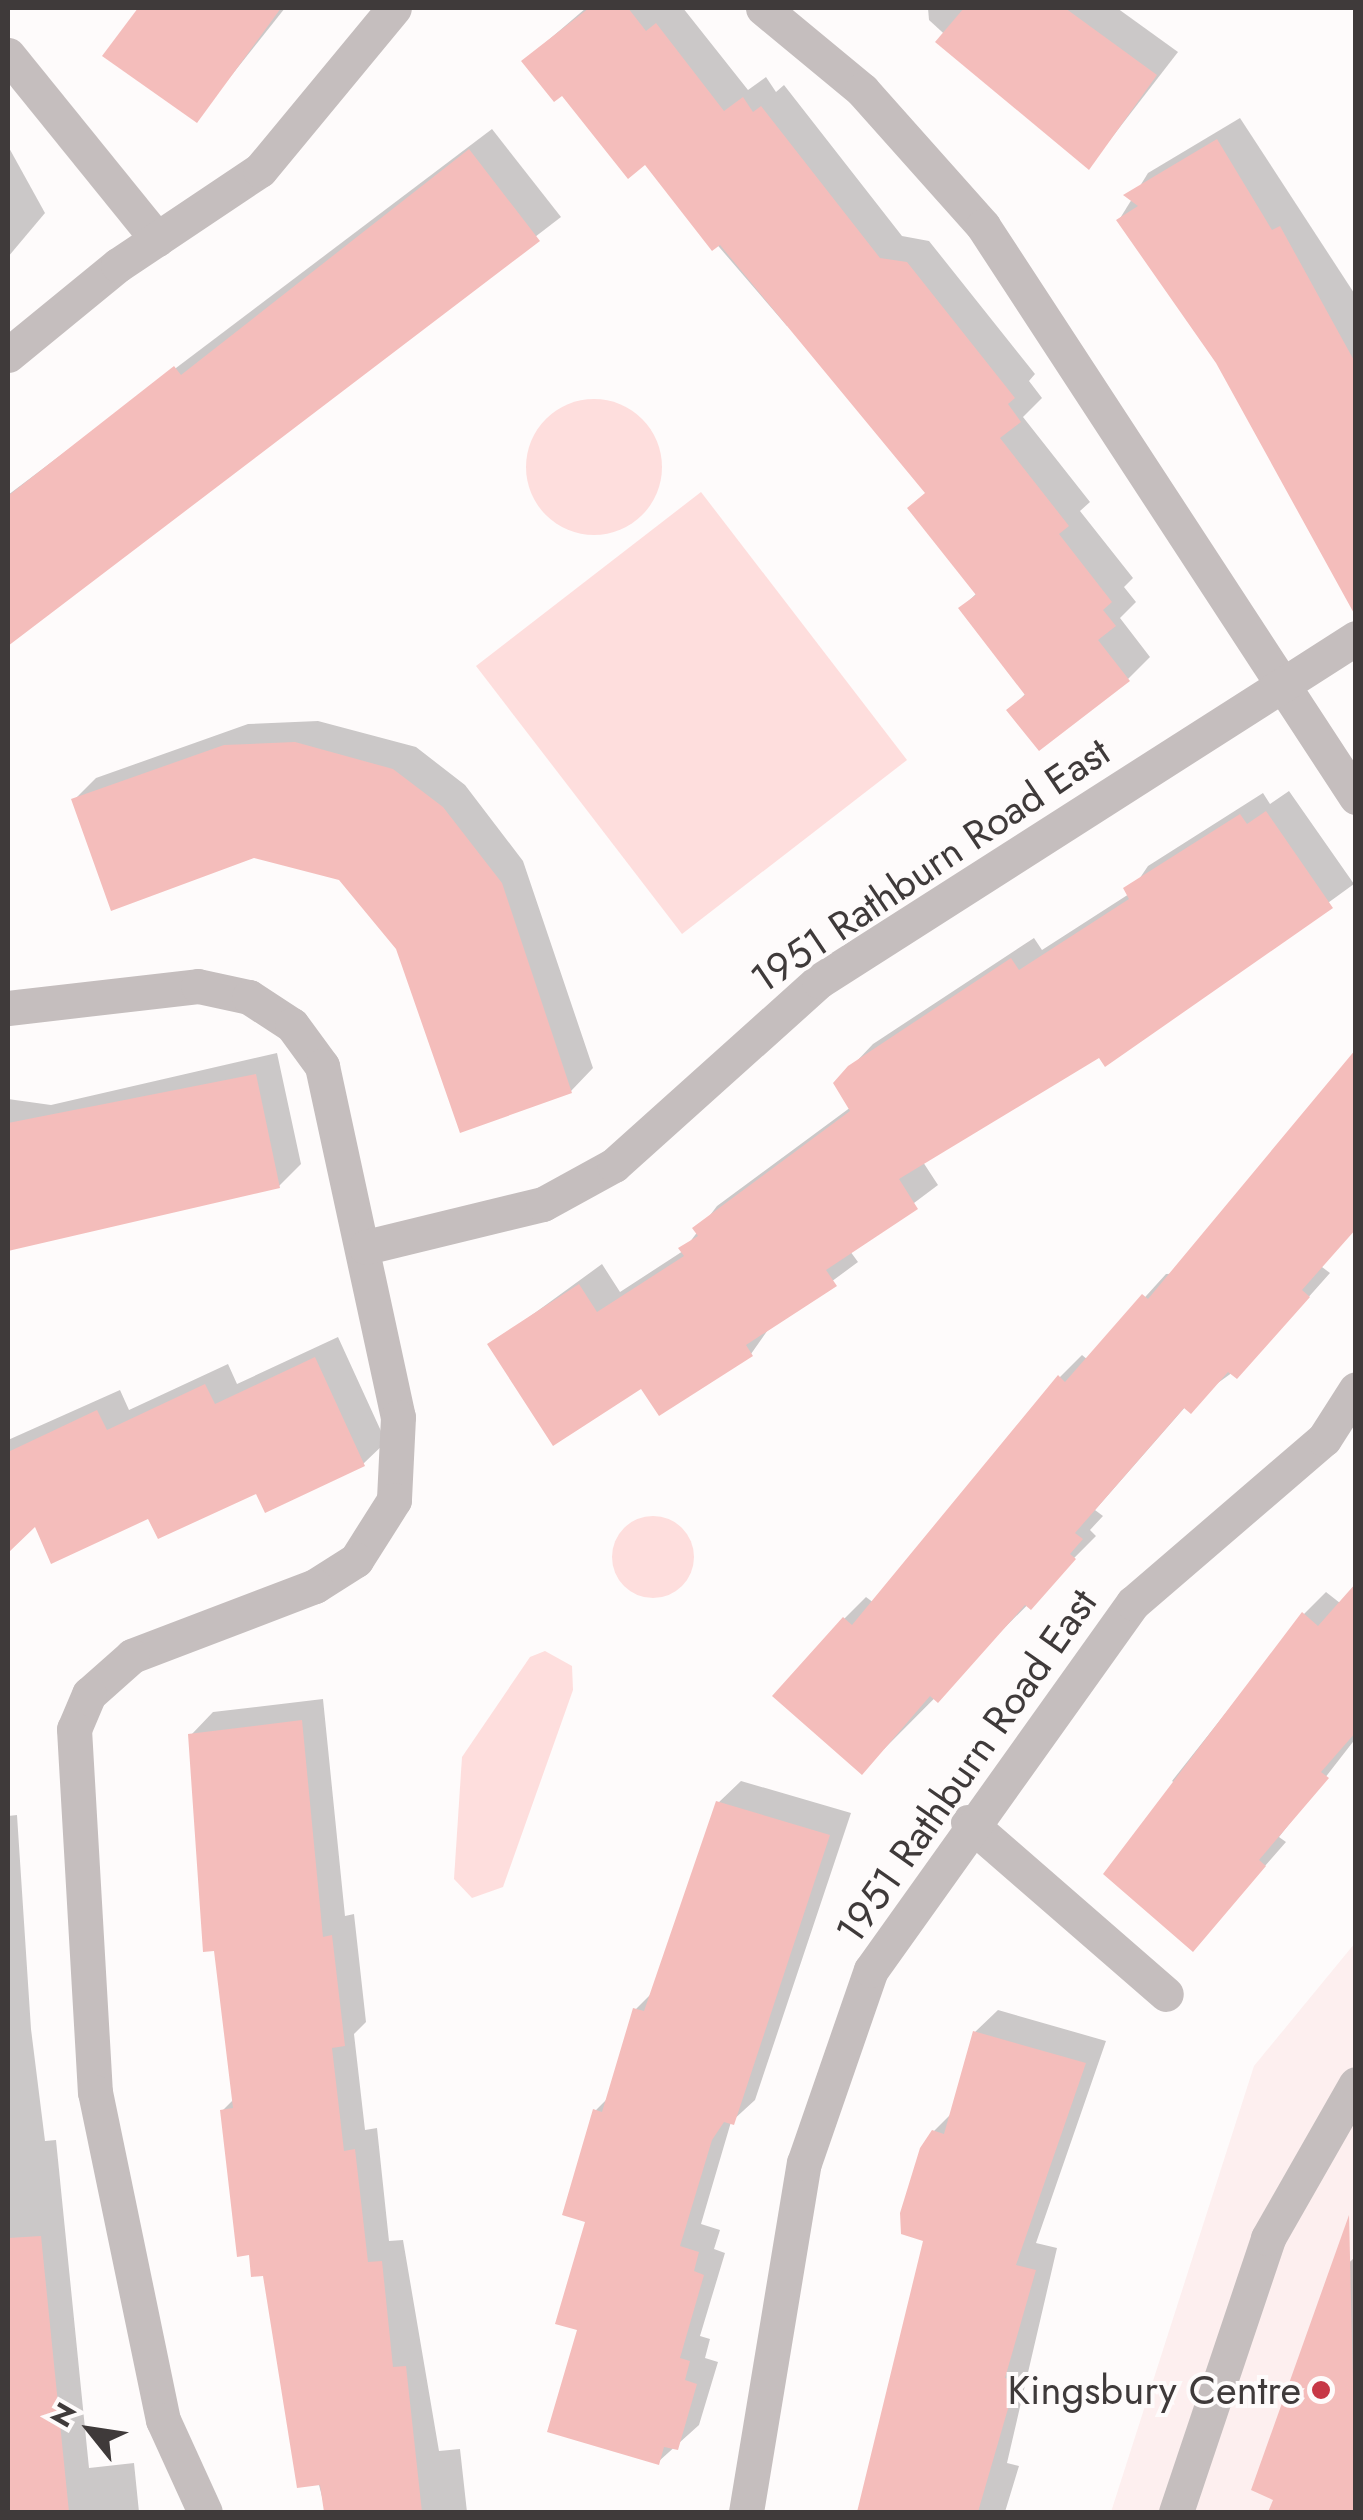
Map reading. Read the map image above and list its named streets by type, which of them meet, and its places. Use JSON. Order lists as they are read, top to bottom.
{
  "streets": {
    "lane": ["1951 Rathburn Road East"]
  },
  "places": ["Kingsbury Centre"],
  "north": "top left"
}
